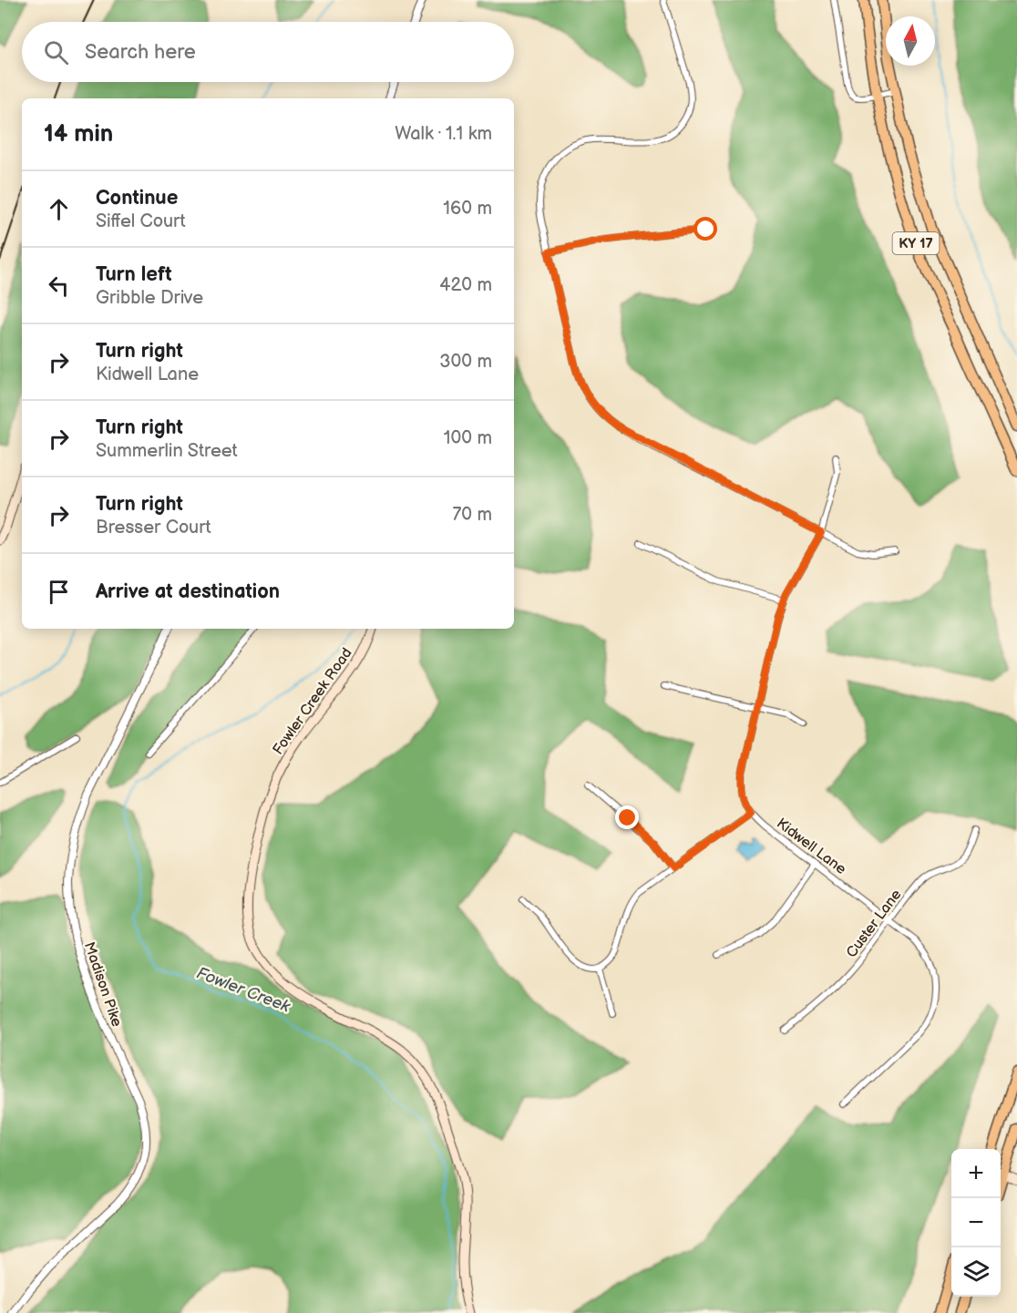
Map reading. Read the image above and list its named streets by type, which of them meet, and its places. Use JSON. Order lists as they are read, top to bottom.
{
  "streets": {
    "main road": ["KY 17", "Fowler Creek Road"],
    "street": ["Kidwell Lane", "Custer Lane", "Madison Pike"]
  },
  "crossings": [
    ["Kidwell Lane", "Custer Lane"]
  ],
  "water": ["Fowler Creek"],
  "north": "top",
  "page": {
    "search": "Search here",
    "heading": ["14 min", "Walk · 1.1 km"],
    "list": [
      ["Continue", "Siffel Court", "160 m"],
      ["Turn left", "Gribble Drive", "420 m"],
      ["Turn right", "Kidwell Lane", "300 m"],
      ["Turn right", "Summerlin Street", "100 m"],
      ["Turn right", "Bresser Court", "70 m"],
      "Arrive at destination"
    ],
    "map_buttons": ["+", "−"]
  }
}
